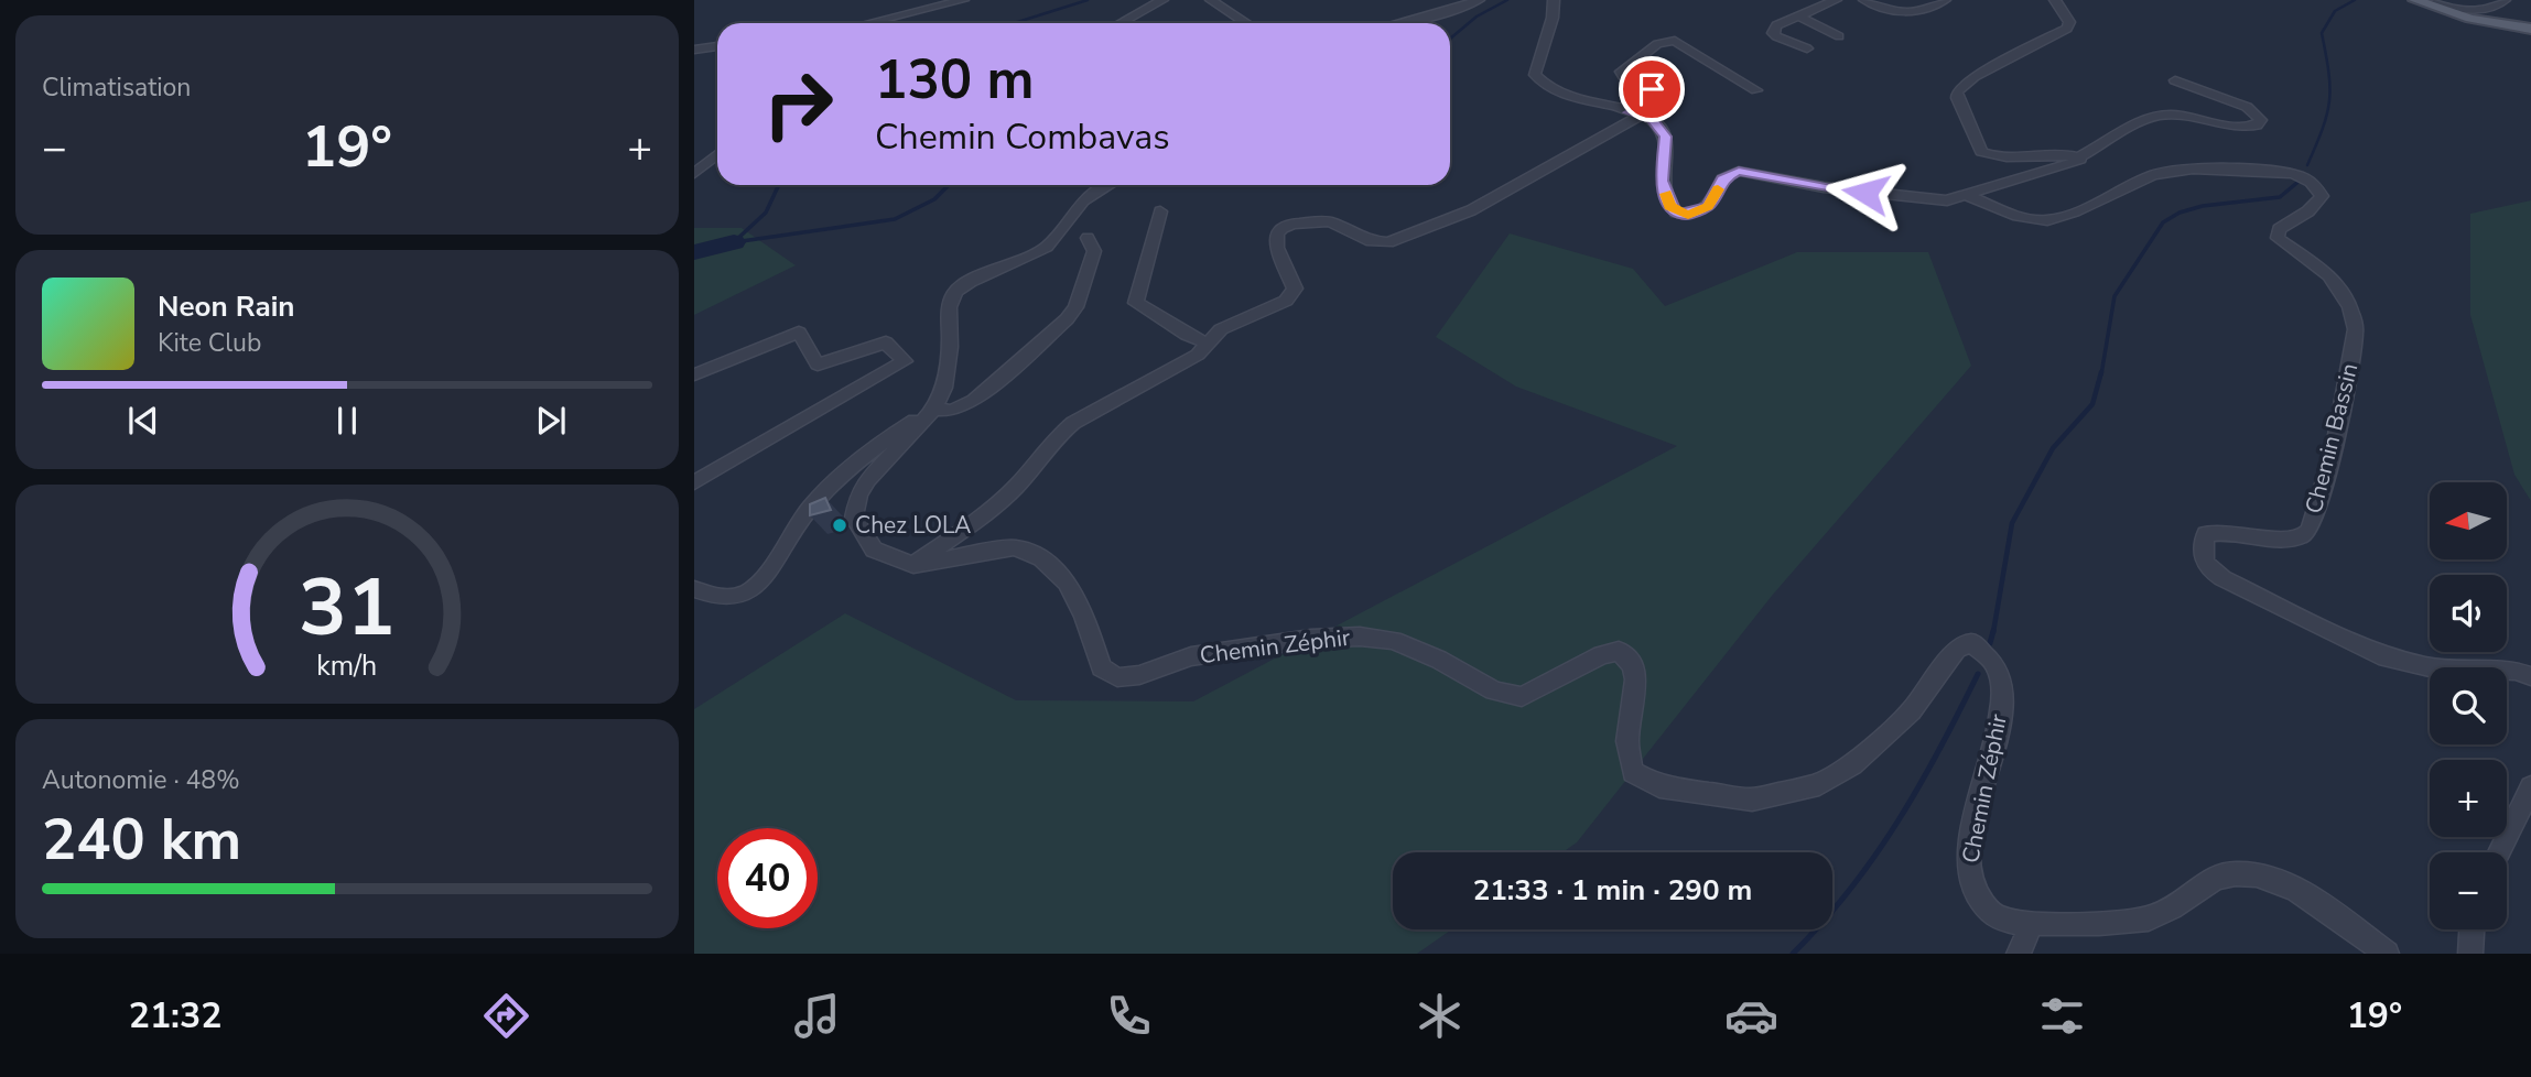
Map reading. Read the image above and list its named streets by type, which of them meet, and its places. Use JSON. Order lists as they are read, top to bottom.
{
  "streets": {
    "street": ["Chemin Bassin", "Chemin Zéphir"]
  },
  "places": ["Chez LOLA"],
  "north": "left",
  "page": {
    "tile": [
      "Climatisation",
      ["Autonomie · 48%", "240 km"]
    ],
    "turn": ["130 m", "Chemin Combavas"],
    "heat": ["−", "19°", "+"],
    "song": ["Neon Rain", "Kite Club"],
    "map_buttons": ["+", "−"],
    "limit": "40",
    "trip": "21:33 · 1 min · 290 m",
    "tabs": ["21:32", "19°"],
    "gauge": ["31", "km/h"]
  }
}
